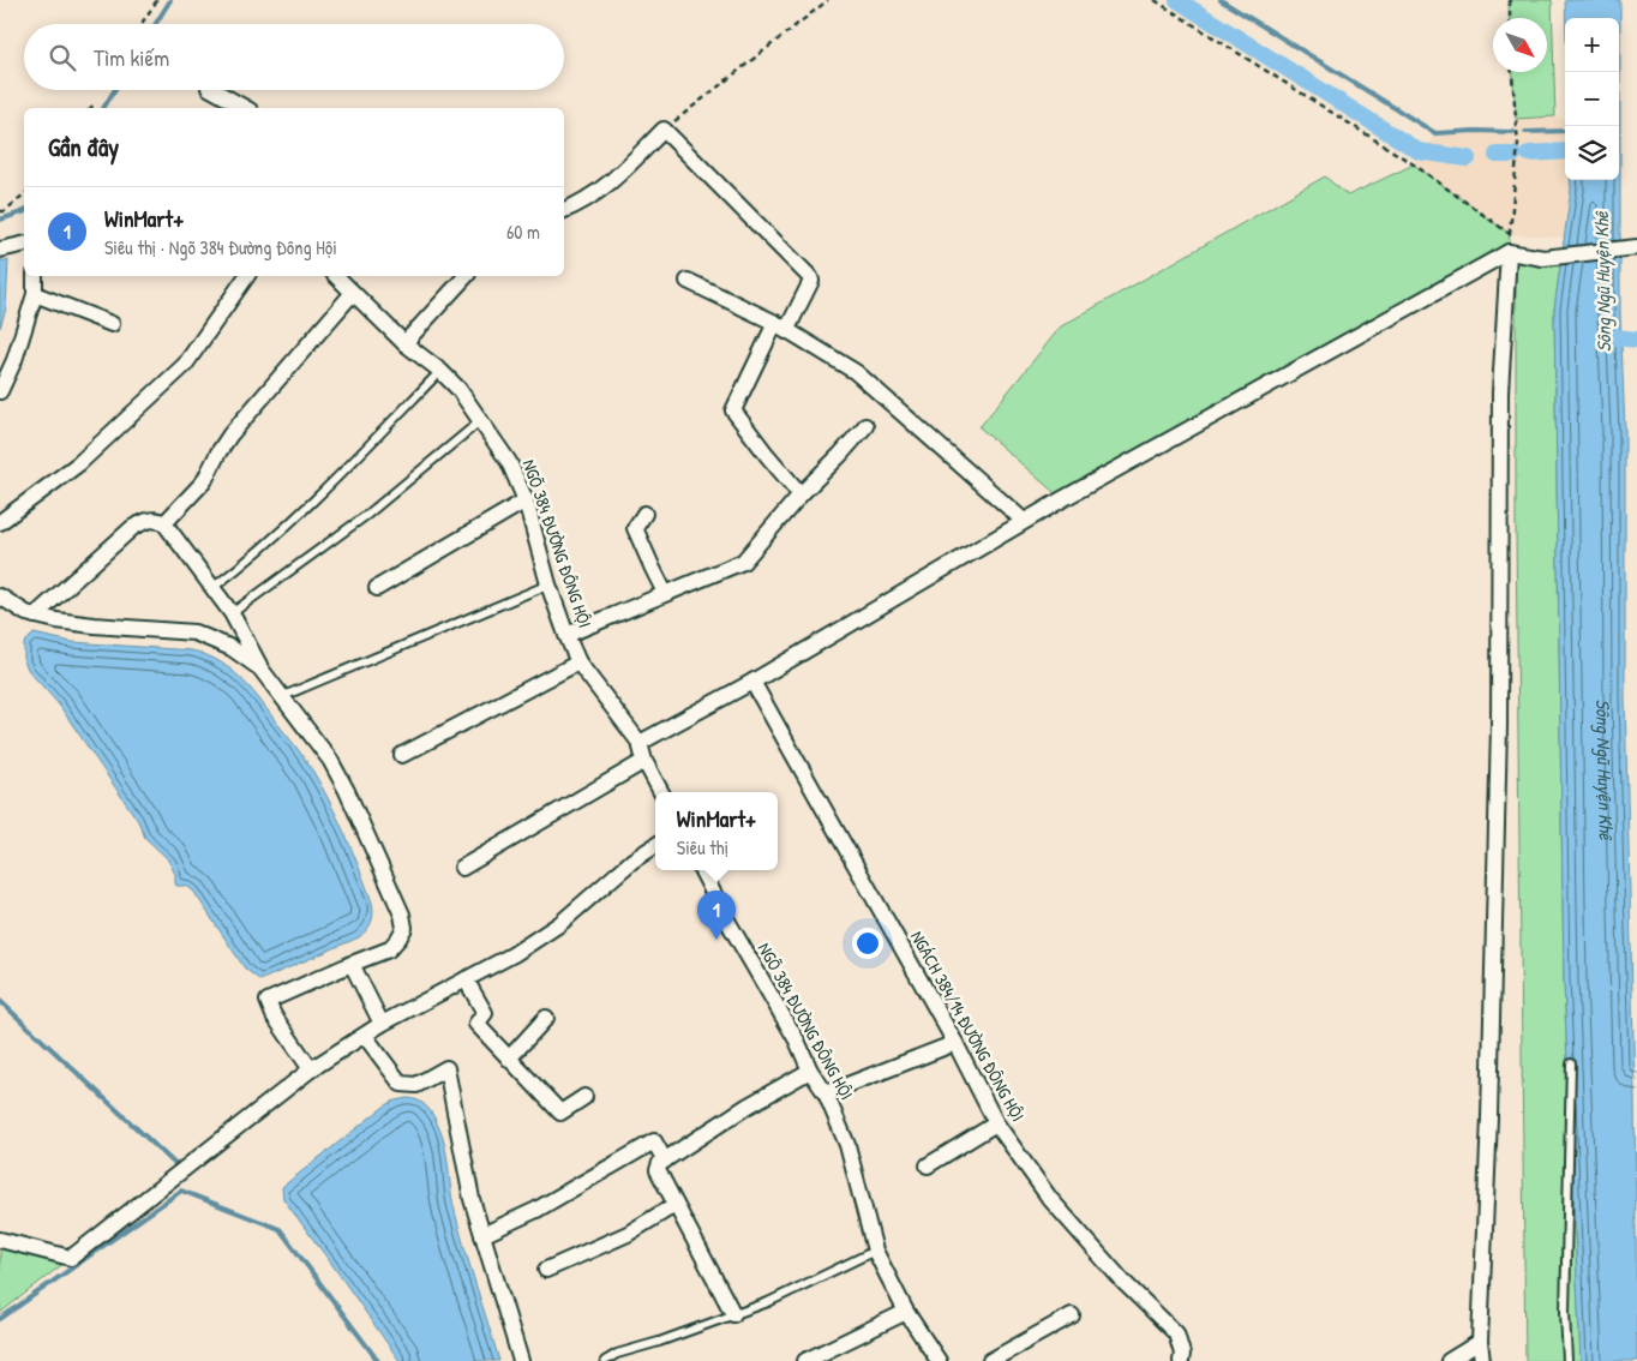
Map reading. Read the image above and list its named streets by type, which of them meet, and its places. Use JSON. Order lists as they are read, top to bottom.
{
  "streets": {
    "street": ["NGÕ 384 ĐƯỜNG ĐÔNG HỘI", "NGÁCH 384/14 ĐƯỜNG ĐÔNG HỘI"]
  },
  "water": ["Sông Ngũ Huyện Khê"],
  "north": "bottom right",
  "page": {
    "map_buttons": ["+", "−"],
    "search": "Tìm kiếm",
    "heading": "Gần đây",
    "list": [
      {
        "mark": "1",
        "name": "WinMart+",
        "note": "Siêu thị · Ngõ 384 Đường Đông Hội",
        "value": "60 m"
      }
    ],
    "popup": ["WinMart+", "Siêu thị"],
    "pins": "1"
  }
}
